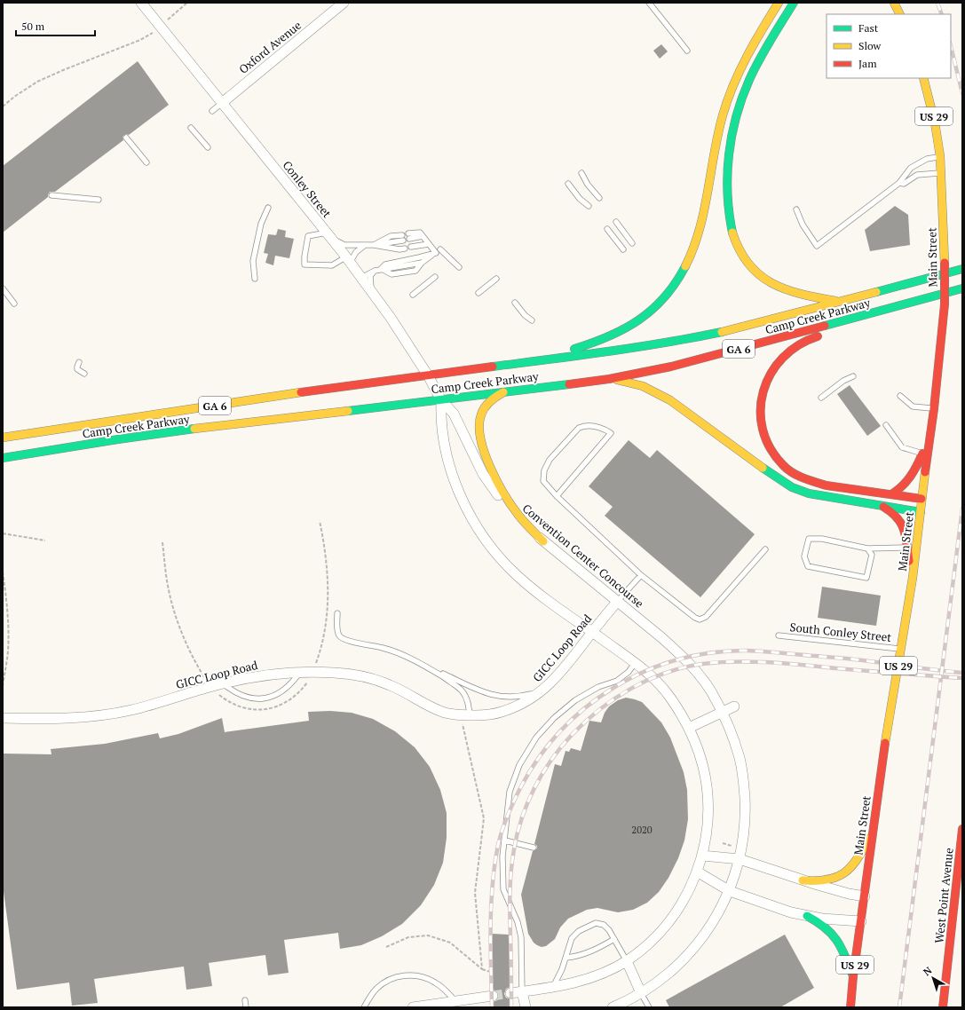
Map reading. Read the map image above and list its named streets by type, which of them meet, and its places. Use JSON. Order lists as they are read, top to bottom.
{
  "streets": {
    "main road": [
      "US 29",
      "Main Street",
      "Camp Creek Parkway",
      "GA 6",
      "West Point Avenue"
    ],
    "street": [
      "Oxford Avenue",
      "Conley Street",
      "Convention Center Concourse",
      "GICC Loop Road"
    ],
    "lane": ["South Conley Street"]
  },
  "crossings": [
    ["Oxford Avenue", "Conley Street"],
    ["Conley Street", "Camp Creek Parkway"],
    ["Conley Street", "Convention Center Concourse"],
    ["Main Street", "South Conley Street"],
    ["Camp Creek Parkway", "Convention Center Concourse"],
    ["Convention Center Concourse", "GICC Loop Road"]
  ],
  "house_numbers": ["2020"],
  "legend": ["Fast", "Slow", "Jam"],
  "scale_bar": "50 m",
  "north": "top left"
}
